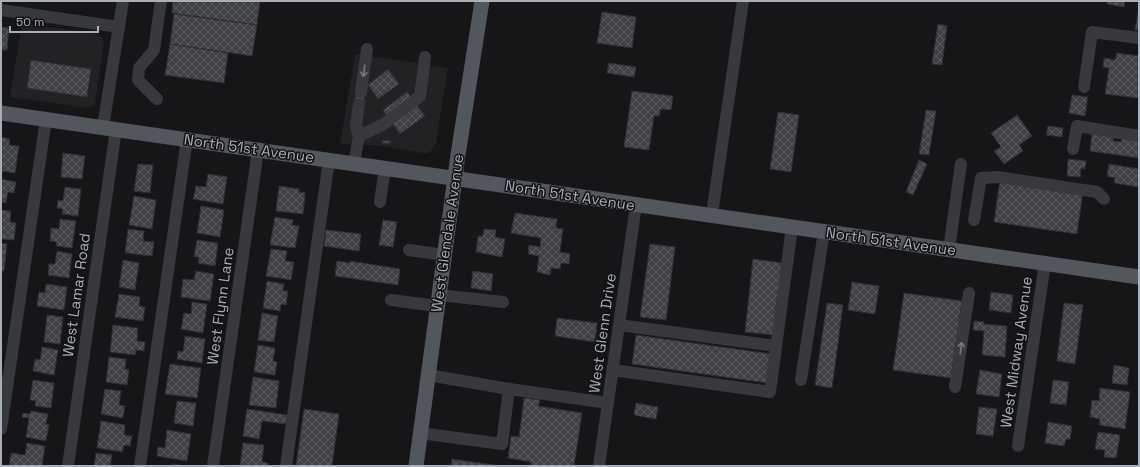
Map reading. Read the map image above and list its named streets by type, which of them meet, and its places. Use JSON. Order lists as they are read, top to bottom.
{
  "streets": {
    "main road": ["North 51st Avenue", "West Glendale Avenue"],
    "street": [
      "West Lamar Road",
      "West Flynn Lane",
      "West Glenn Drive",
      "West Midway Avenue"
    ]
  },
  "crossings": [
    ["North 51st Avenue", "West Glendale Avenue"],
    ["North 51st Avenue", "West Lamar Road"],
    ["North 51st Avenue", "West Flynn Lane"],
    ["North 51st Avenue", "West Glenn Drive"],
    ["North 51st Avenue", "West Midway Avenue"]
  ],
  "scale_bar": "50 m"
}
